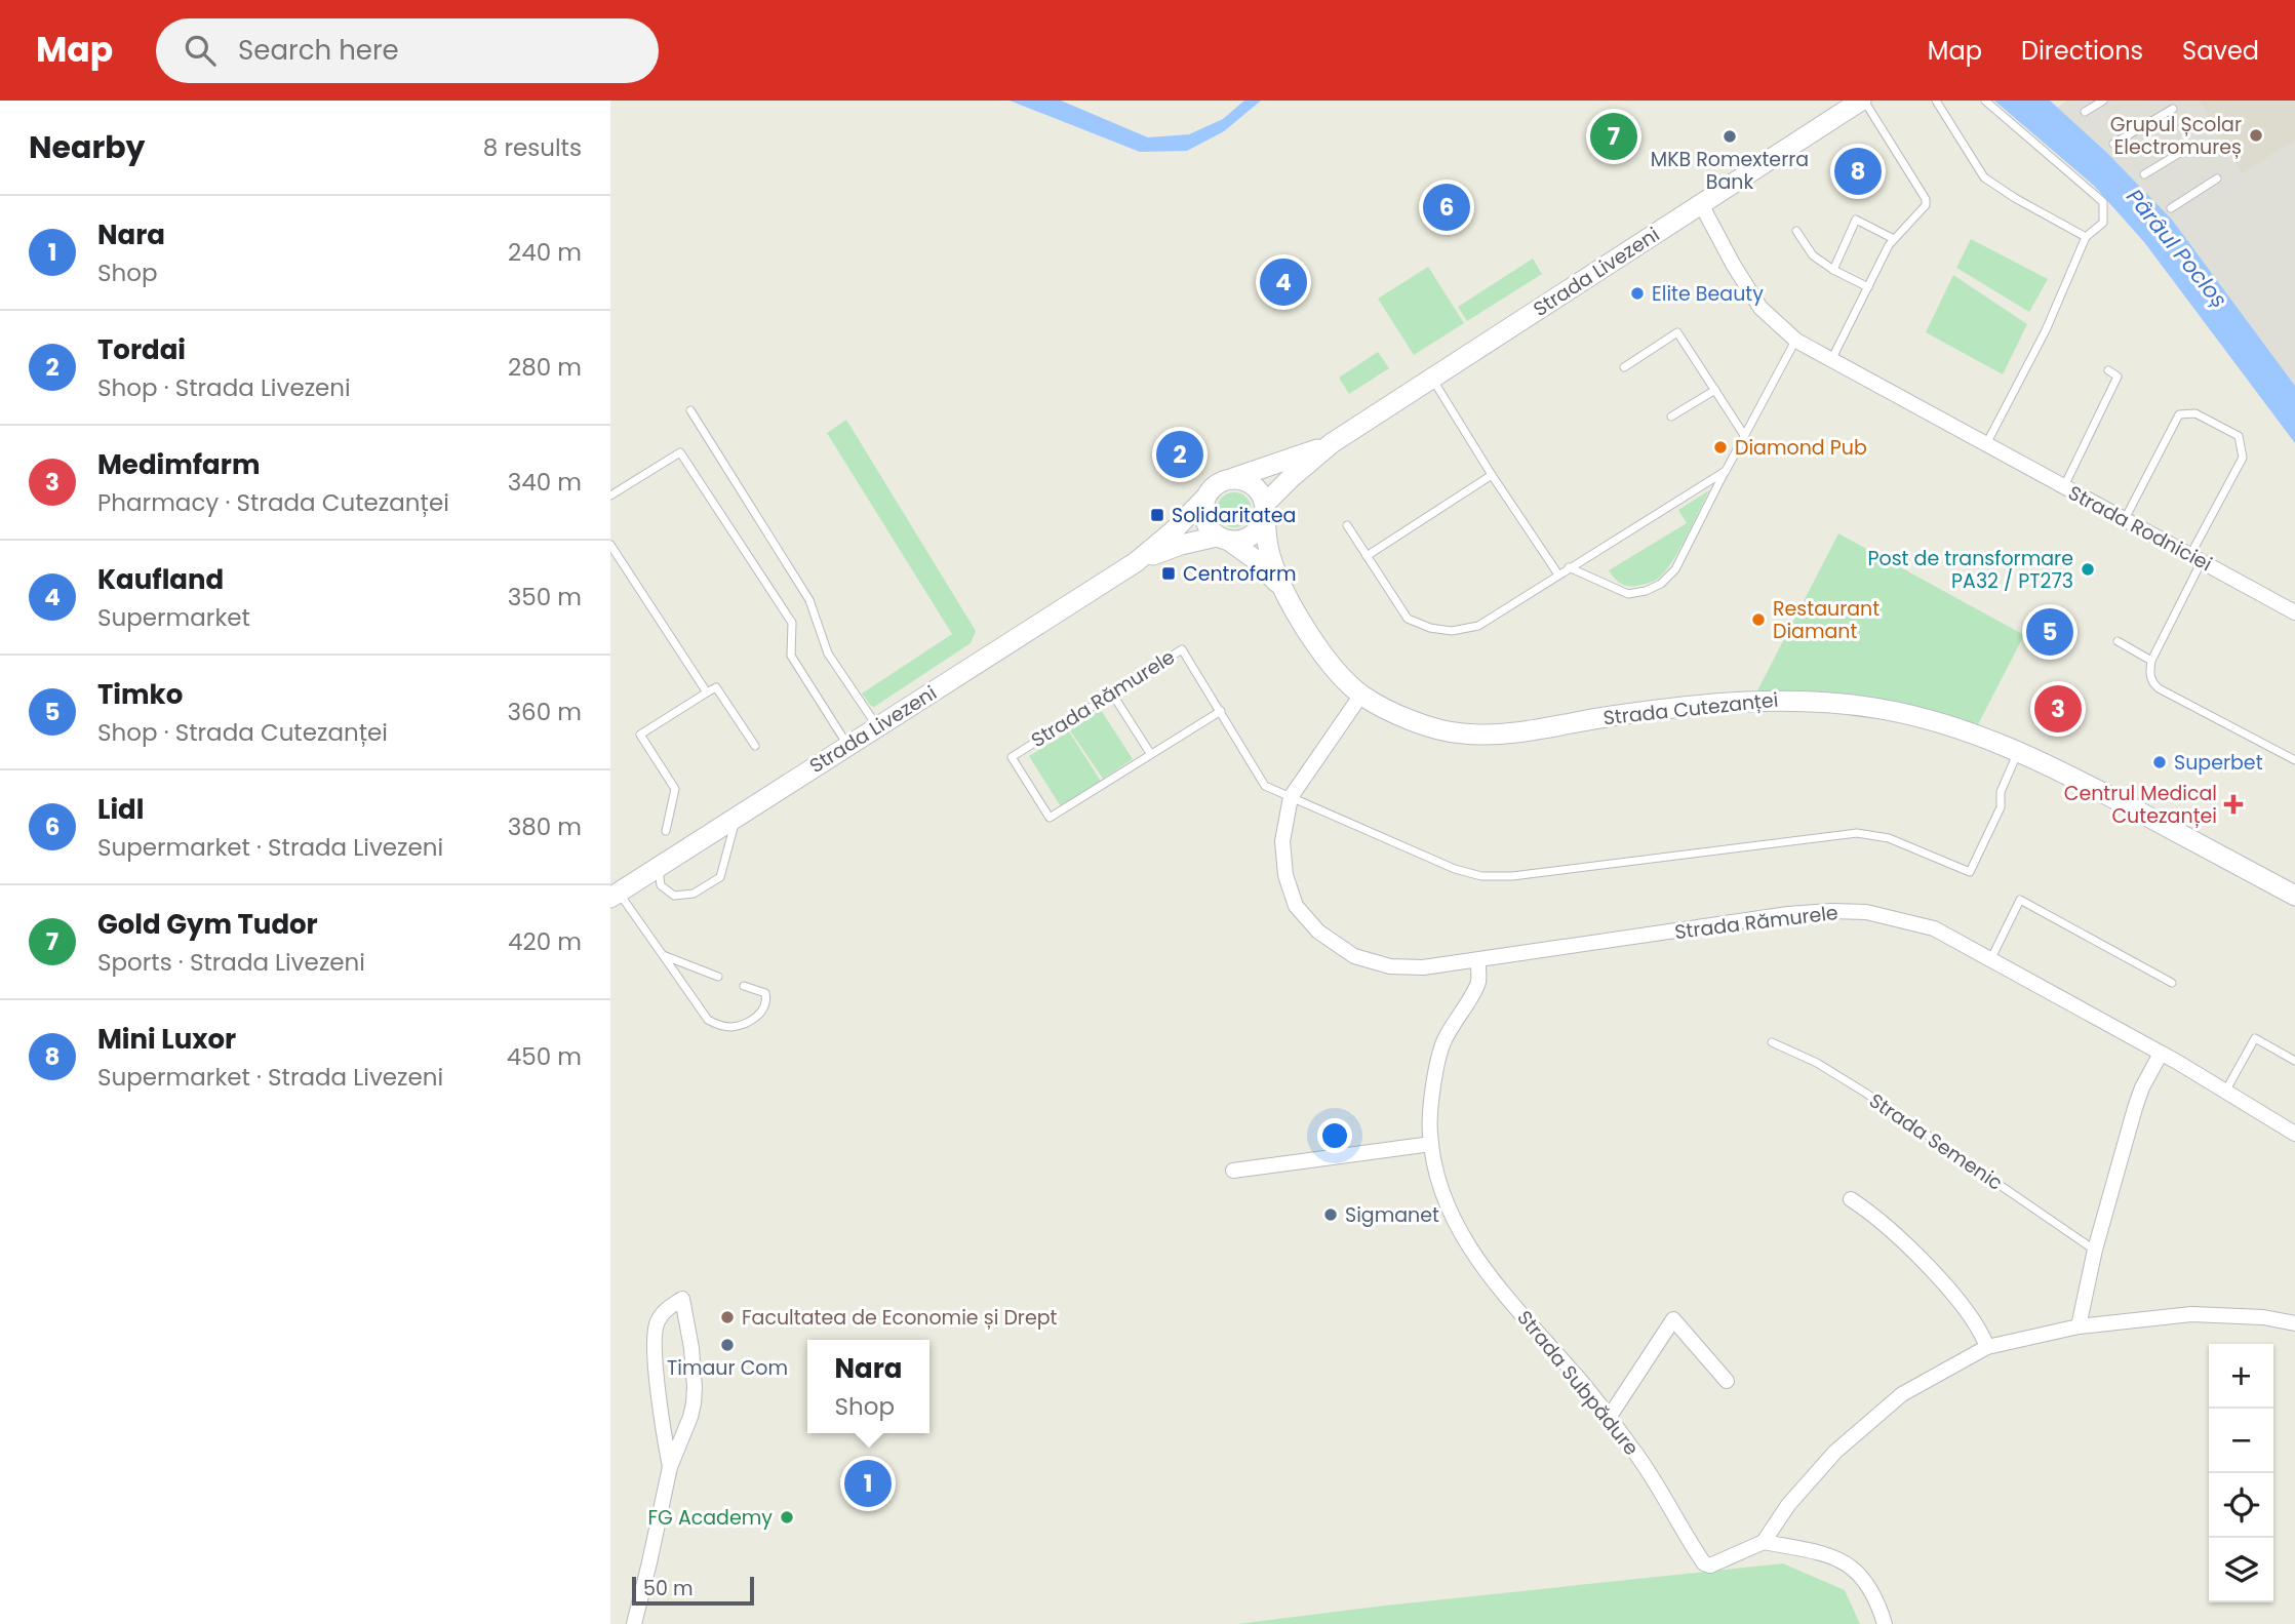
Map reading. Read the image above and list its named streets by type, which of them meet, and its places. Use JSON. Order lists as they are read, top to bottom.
{
  "streets": {
    "main road": ["Strada Livezeni", "Strada Cutezanței"],
    "street": ["Strada Rodniciei", "Strada Rămurele", "Strada Subpădure"],
    "lane": ["Strada Semenic"]
  },
  "crossings": [
    ["Strada Livezeni", "Strada Rodniciei"],
    ["Strada Livezeni", "Strada Cutezanței"],
    ["Strada Rămurele", "Strada Cutezanței"],
    ["Strada Rămurele", "Strada Subpădure"]
  ],
  "water": ["Pârâul Pocloș"],
  "places": {
    "other": [
      "Grupul Școlar Electromureș",
      "MKB Romexterra Bank",
      "Elite Beauty",
      "Diamond Pub",
      "Post de transformare PA32 / PT273",
      "Restaurant Diamant",
      "Superbet",
      "Sigmanet",
      "Facultatea de Economie și Drept",
      "Timaur Com",
      "FG Academy"
    ],
    "transit": ["Solidaritatea", "Centrofarm"],
    "health": ["Centrul Medical Cutezanței"]
  },
  "scale_bar": "50 m",
  "page": {
    "header": "Map",
    "search": "Search here",
    "nav": ["Map", "Directions", "Saved"],
    "heading": ["Nearby", "8 results"],
    "pins": [
      "7",
      "8",
      "6",
      "4",
      "2",
      "5",
      "3",
      "1"
    ],
    "list": [
      {
        "mark": "1",
        "name": "Nara",
        "note": "Shop",
        "value": "240 m"
      },
      {
        "mark": "2",
        "name": "Tordai",
        "note": "Shop · Strada Livezeni",
        "value": "280 m"
      },
      {
        "mark": "3",
        "name": "Medimfarm",
        "note": "Pharmacy · Strada Cutezanței",
        "value": "340 m"
      },
      {
        "mark": "4",
        "name": "Kaufland",
        "note": "Supermarket",
        "value": "350 m"
      },
      {
        "mark": "5",
        "name": "Timko",
        "note": "Shop · Strada Cutezanței",
        "value": "360 m"
      },
      {
        "mark": "6",
        "name": "Lidl",
        "note": "Supermarket · Strada Livezeni",
        "value": "380 m"
      },
      {
        "mark": "7",
        "name": "Gold Gym Tudor",
        "note": "Sports · Strada Livezeni",
        "value": "420 m"
      },
      {
        "mark": "8",
        "name": "Mini Luxor",
        "note": "Supermarket · Strada Livezeni",
        "value": "450 m"
      }
    ],
    "popup": ["Nara", "Shop"],
    "map_buttons": ["+", "−"],
    "scale": "50 m"
  }
}
